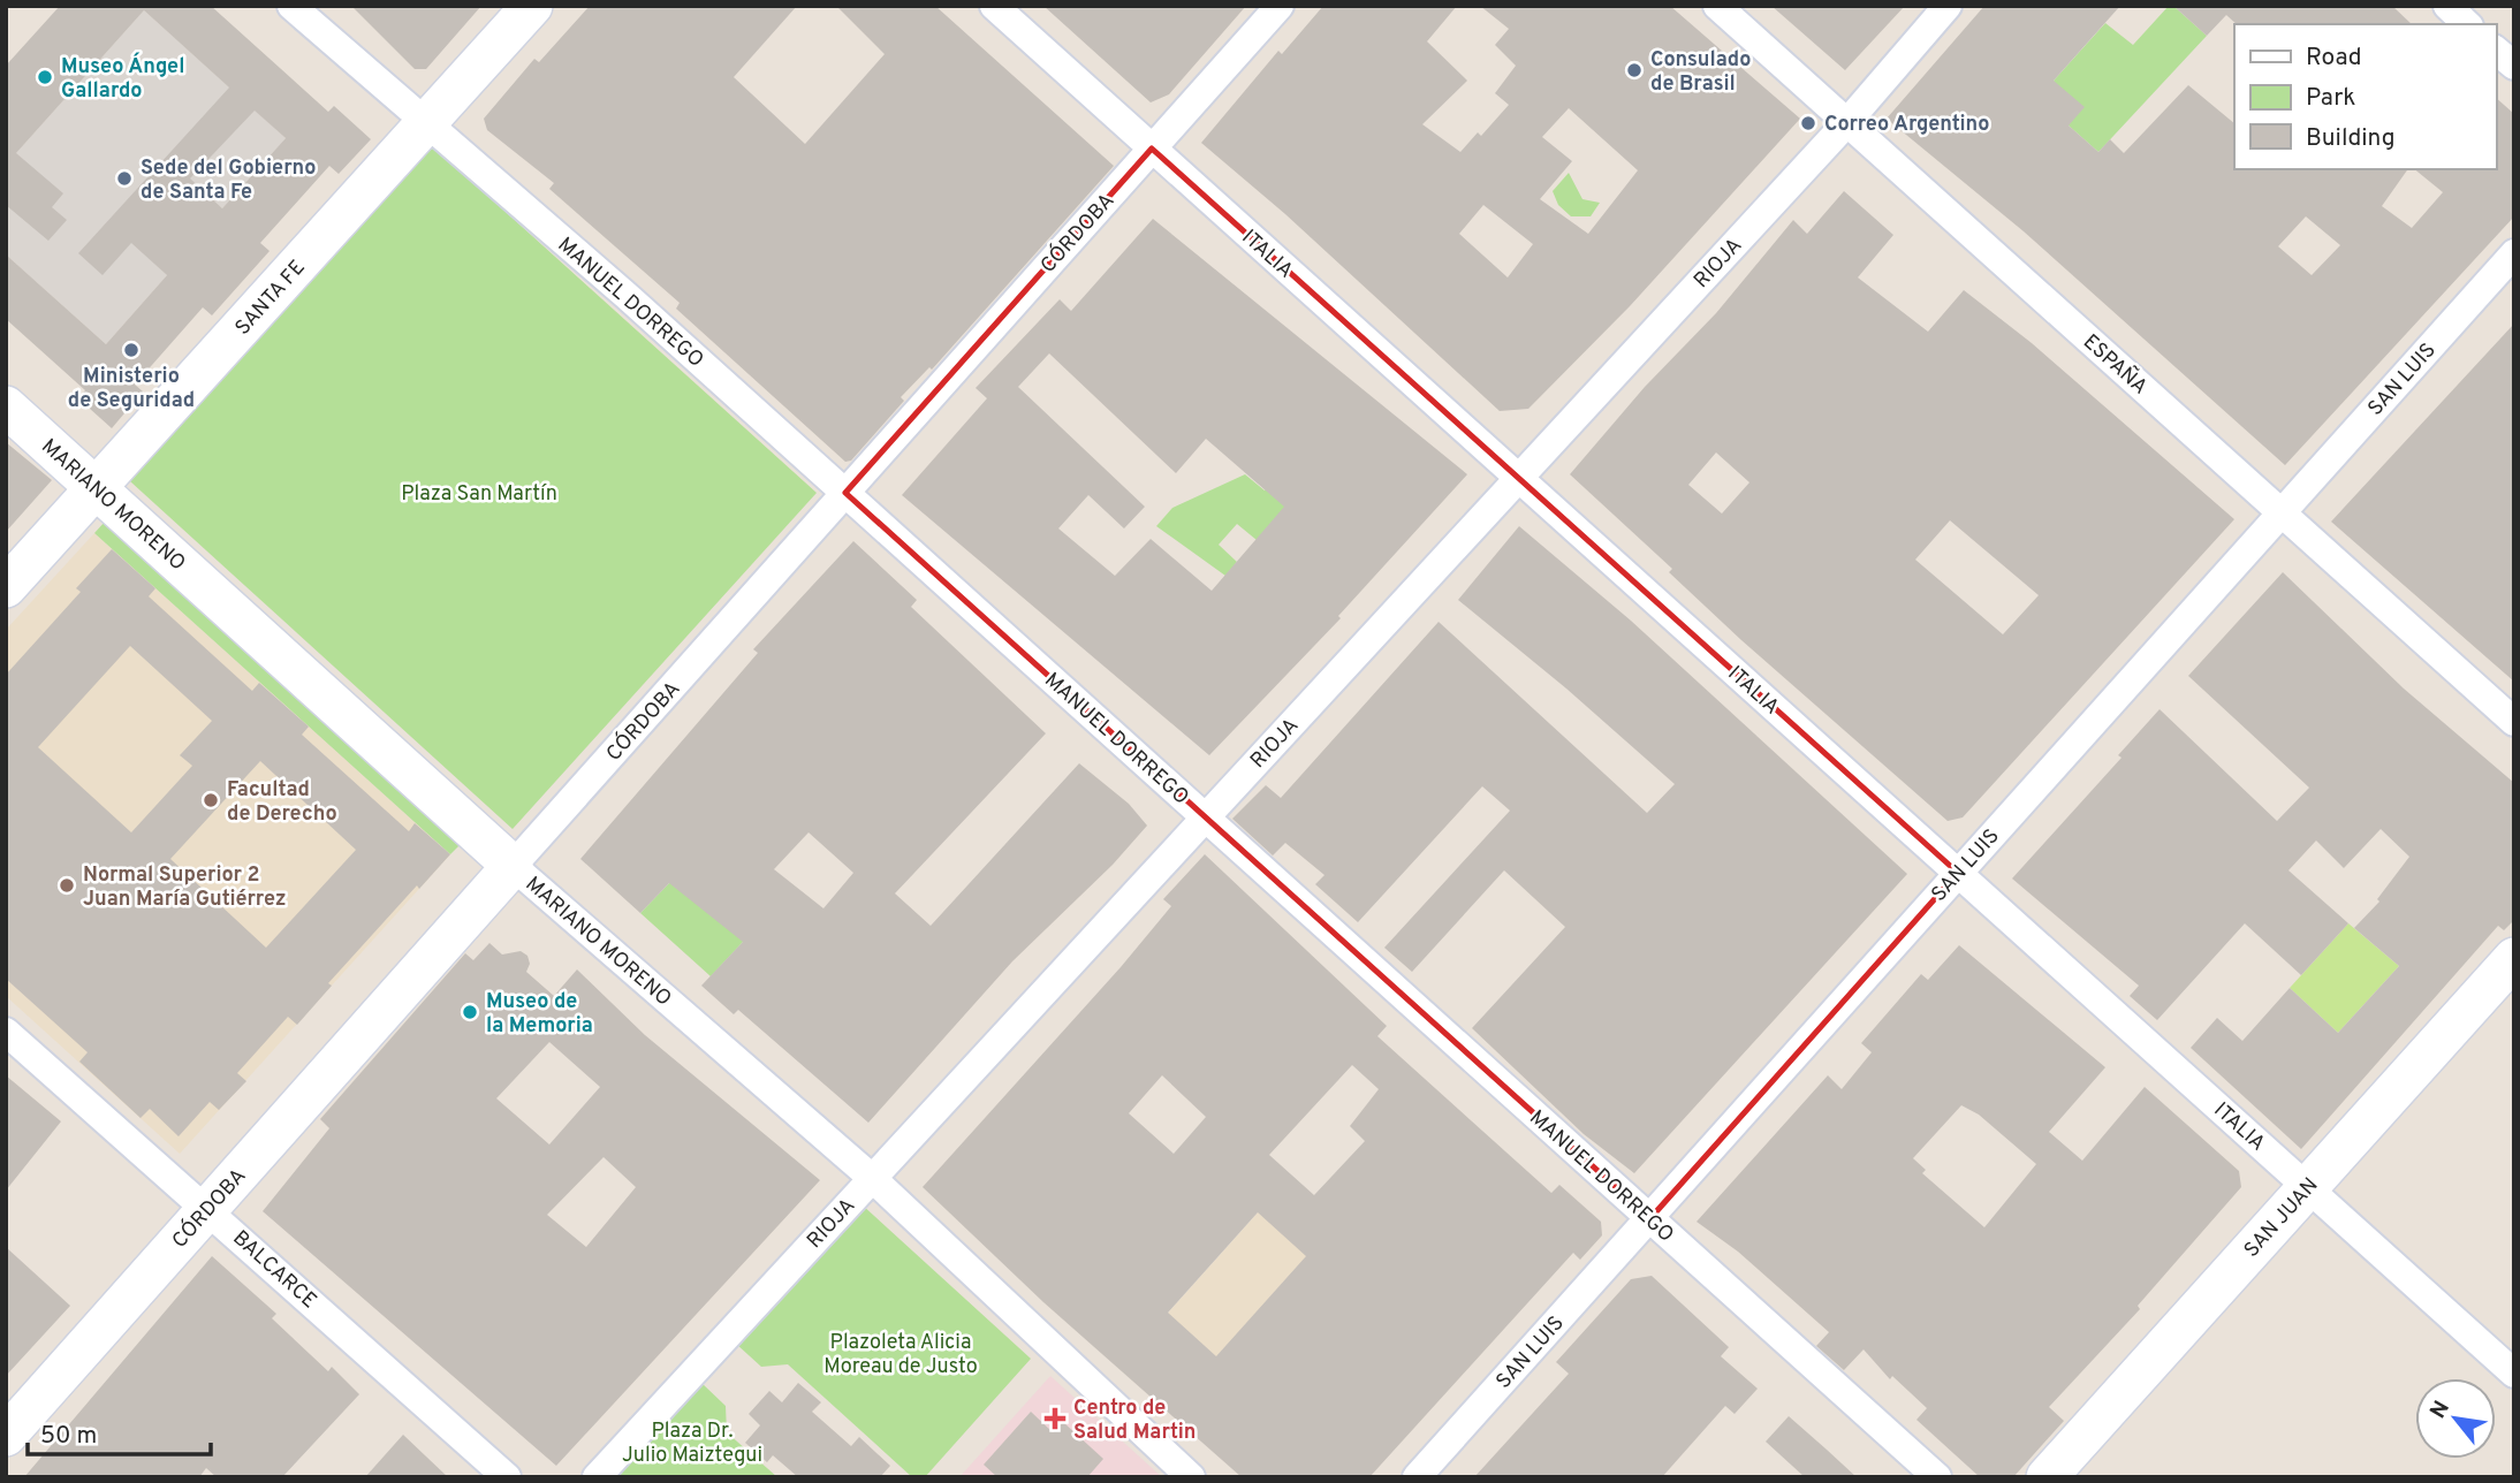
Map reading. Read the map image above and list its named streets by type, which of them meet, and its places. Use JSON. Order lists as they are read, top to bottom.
{
  "streets": {
    "main road": [
      "CÓRDOBA",
      "SANTA FE",
      "MARIANO MORENO",
      "SAN JUAN"
    ],
    "street": [
      "ITALIA",
      "RIOJA",
      "MANUEL DORREGO",
      "ESPAÑA",
      "SAN LUIS",
      "BALCARCE"
    ]
  },
  "crossings": [
    ["CÓRDOBA", "ITALIA"],
    ["CÓRDOBA", "MANUEL DORREGO"],
    ["CÓRDOBA", "MARIANO MORENO"],
    ["CÓRDOBA", "BALCARCE"],
    ["ITALIA", "RIOJA"],
    ["ITALIA", "SAN LUIS"],
    ["ITALIA", "SAN JUAN"],
    ["RIOJA", "MANUEL DORREGO"],
    ["RIOJA", "ESPAÑA"],
    ["RIOJA", "MARIANO MORENO"],
    ["SANTA FE", "MANUEL DORREGO"],
    ["SANTA FE", "MARIANO MORENO"],
    ["MANUEL DORREGO", "SAN LUIS"],
    ["ESPAÑA", "SAN LUIS"]
  ],
  "parks": ["Plaza San Martín", "Plazoleta Alicia Moreau de Justo", "Plaza Dr. Julio Maiztegui"],
  "places": {
    "other": [
      "Consulado de Brasil",
      "Museo Ángel Gallardo",
      "Correo Argentino",
      "Sede del Gobierno de Santa Fe",
      "Ministerio de Seguridad",
      "Facultad de Derecho",
      "Normal Superior 2 Juan María Gutiérrez",
      "Museo de la Memoria"
    ],
    "health": ["Centro de Salud Martin"]
  },
  "legend": ["Road", "Park", "Building"],
  "scale_bar": "50 m",
  "north": "top left"
}
